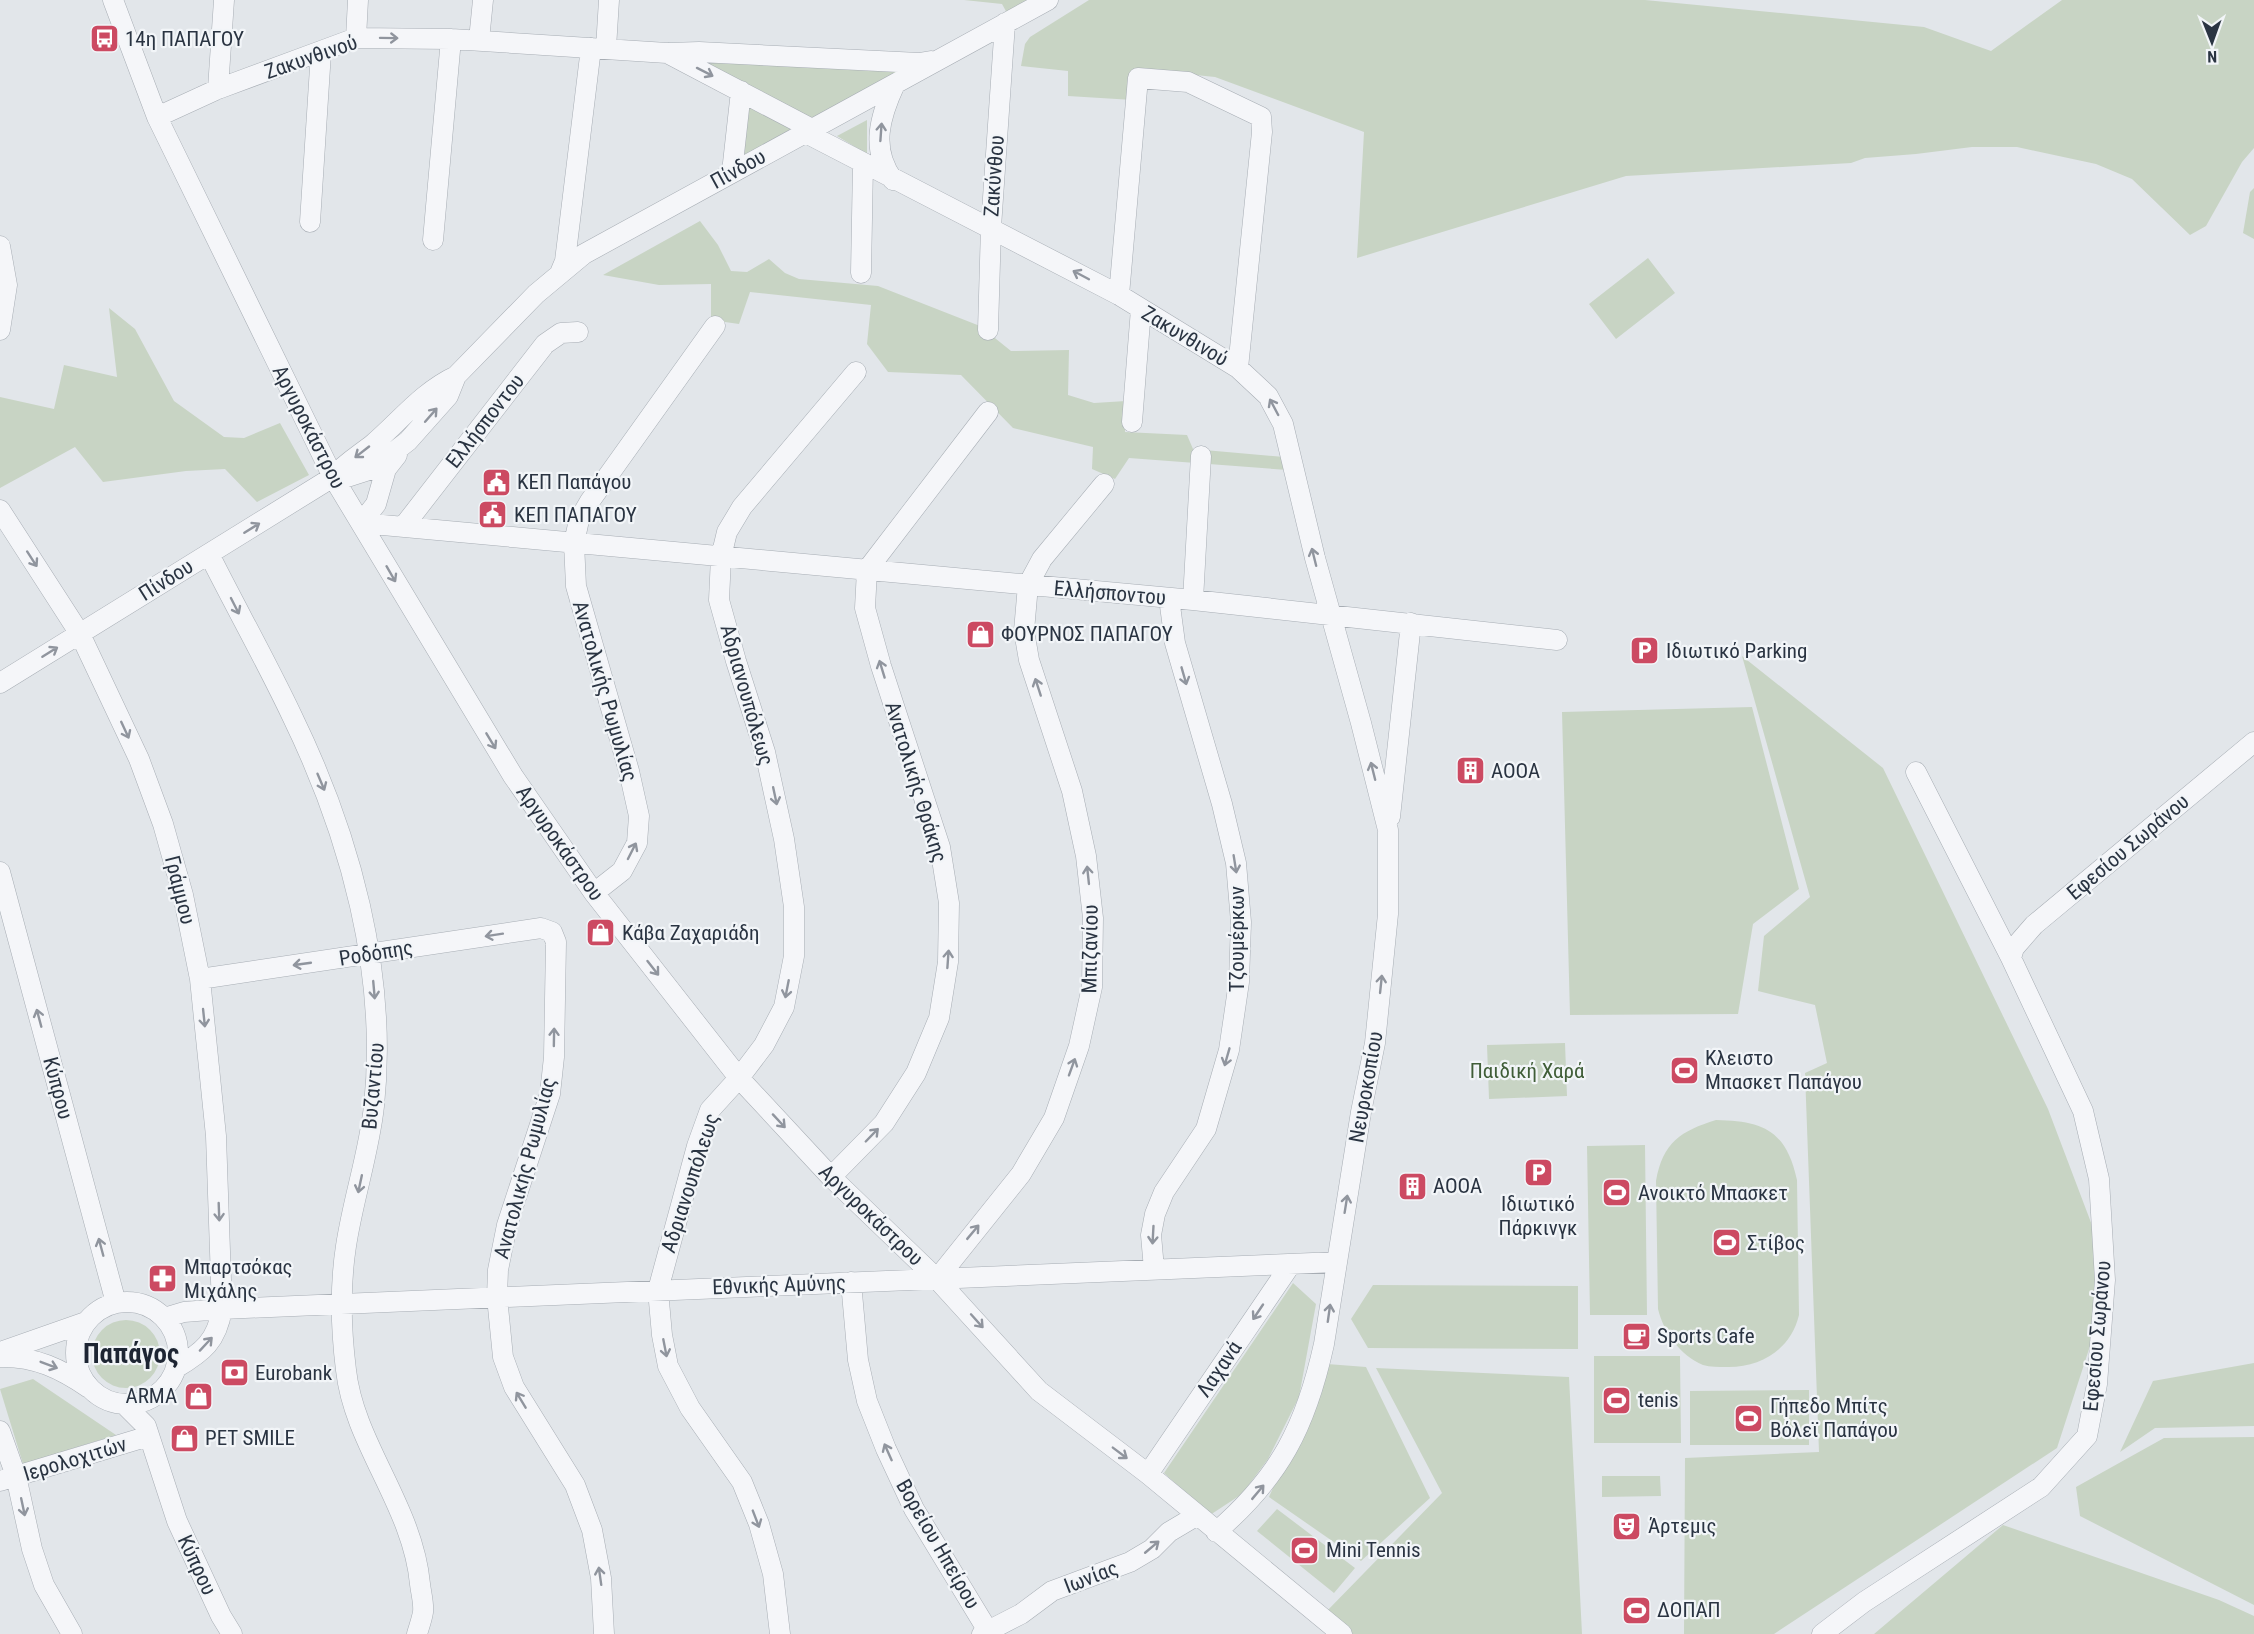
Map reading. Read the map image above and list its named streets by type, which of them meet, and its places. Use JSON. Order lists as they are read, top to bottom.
{
  "streets": {
    "street": [
      "Ζακυνθινού",
      "Πίνδου",
      "Ζακύνθου",
      "Ελλήσποντου",
      "Αργυροκάστρου",
      "Ανατολικής Ρωμυλίας",
      "Αδριανουπόλεως",
      "Ανατολικής Θράκης",
      "Εφεσίου Σωράνου",
      "Γράμμου",
      "Τζουμέρκων",
      "Μπιζανίου",
      "Ροδόπης",
      "Βυζαντίου",
      "Νευροκοπίου",
      "Κύπρου",
      "Εθνικής Αμύνης",
      "Λαχανά",
      "Ιερολοχιτών",
      "Βορείου Ηπείρου",
      "Ιωνίας"
    ]
  },
  "crossings": [
    ["Ζακυνθινού", "Πίνδου"],
    ["Ζακυνθινού", "Ζακύνθου"],
    ["Ζακυνθινού", "Ελλήσποντου"],
    ["Ζακυνθινού", "Αργυροκάστρου"],
    ["Ζακυνθινού", "Νευροκοπίου"],
    ["Πίνδου", "Ζακύνθου"],
    ["Πίνδου", "Αργυροκάστρου"],
    ["Πίνδου", "Γράμμου"],
    ["Πίνδου", "Βυζαντίου"],
    ["Ελλήσποντου", "Αργυροκάστρου"],
    ["Ελλήσποντου", "Ανατολικής Ρωμυλίας"],
    ["Ελλήσποντου", "Αδριανουπόλεως"],
    ["Ελλήσποντου", "Ανατολικής Θράκης"],
    ["Ελλήσποντου", "Τζουμέρκων"],
    ["Ελλήσποντου", "Μπιζανίου"],
    ["Ελλήσποντου", "Νευροκοπίου"],
    ["Αργυροκάστρου", "Ανατολικής Ρωμυλίας"],
    ["Αργυροκάστρου", "Αδριανουπόλεως"],
    ["Αργυροκάστρου", "Ανατολικής Θράκης"],
    ["Αργυροκάστρου", "Μπιζανίου"],
    ["Αργυροκάστρου", "Νευροκοπίου"],
    ["Αργυροκάστρου", "Εθνικής Αμύνης"],
    ["Αργυροκάστρου", "Λαχανά"],
    ["Αργυροκάστρου", "Ιωνίας"],
    ["Ανατολικής Ρωμυλίας", "Ροδόπης"],
    ["Ανατολικής Ρωμυλίας", "Εθνικής Αμύνης"],
    ["Αδριανουπόλεως", "Εθνικής Αμύνης"],
    ["Γράμμου", "Ροδόπης"],
    ["Γράμμου", "Κύπρου"],
    ["Γράμμου", "Εθνικής Αμύνης"],
    ["Τζουμέρκων", "Εθνικής Αμύνης"],
    ["Μπιζανίου", "Εθνικής Αμύνης"],
    ["Ροδόπης", "Βυζαντίου"],
    ["Βυζαντίου", "Εθνικής Αμύνης"],
    ["Νευροκοπίου", "Εθνικής Αμύνης"],
    ["Κύπρου", "Εθνικής Αμύνης"],
    ["Κύπρου", "Ιερολοχιτών"],
    ["Εθνικής Αμύνης", "Λαχανά"],
    ["Εθνικής Αμύνης", "Βορείου Ηπείρου"],
    ["Βορείου Ηπείρου", "Ιωνίας"]
  ],
  "one_way": [
    "Αργυροκάστρου",
    "Ανατολικής Ρωμυλίας",
    "Αδριανουπόλεως",
    "Ανατολικής Θράκης",
    "Γράμμου",
    "Τζουμέρκων",
    "Μπιζανίου",
    "Ροδόπης",
    "Βυζαντίου",
    "Νευροκοπίου",
    "Κύπρου",
    "Λαχανά",
    "Βορείου Ηπείρου",
    "Ιωνίας"
  ],
  "districts": ["Παπάγος"],
  "parks": ["Παιδική Χαρά"],
  "places": {
    "bus stop": ["14η ΠΑΠΑΓΟΥ"],
    "public building": ["ΚΕΠ Παπάγου", "ΚΕΠ ΠΑΠΑΓΟΥ"],
    "shop": [
      "ΦΟΥΡΝΟΣ ΠΑΠΑΓΟΥ",
      "Κάβα Ζαχαριάδη",
      "ARMA",
      "PET SMILE"
    ],
    "parking": ["Ιδιωτικό Parking", "Ιδιωτικό Πάρκινγκ"],
    "building": ["AOOA", "ΑΟΟΑ"],
    "sports": [
      "Κλειστο Μπασκετ Παπάγου",
      "Ανοικτό Μπασκετ",
      "Στίβος",
      "tenis",
      "Γήπεδο Μπίτς Βόλεϊ Παπάγου",
      "Mini Tennis",
      "ΔΟΠΑΠ"
    ],
    "pharmacy": ["Μπαρτσόκας Μιχάλης"],
    "cafe": ["Sports Cafe"],
    "bank": ["Eurobank"],
    "theatre": ["Άρτεμις"]
  },
  "north": "bottom"
}
